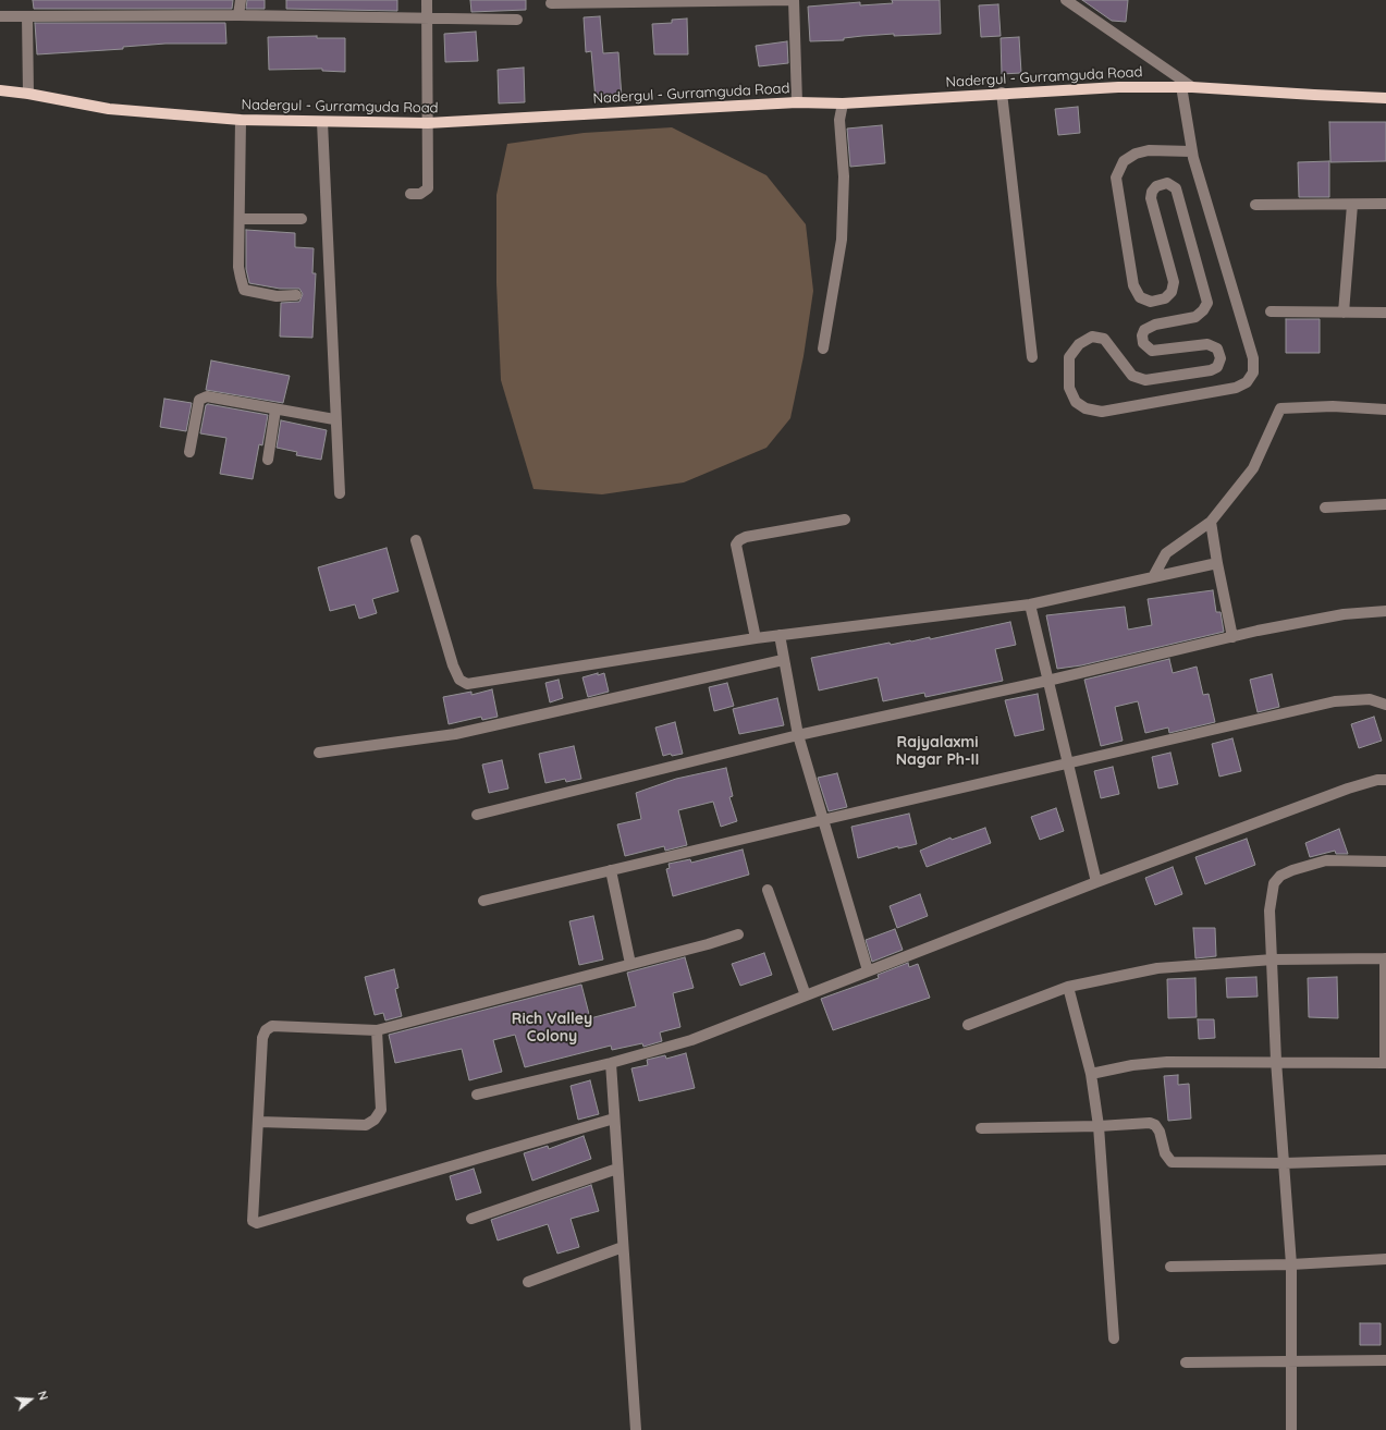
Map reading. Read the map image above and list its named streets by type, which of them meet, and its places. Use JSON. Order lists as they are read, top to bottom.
{
  "streets": {
    "main road": ["Nadergul - Gurramguda Road"]
  },
  "districts": ["Rajyalaxmi Nagar Ph-II", "Rich Valley Colony"],
  "north": "right"
}
